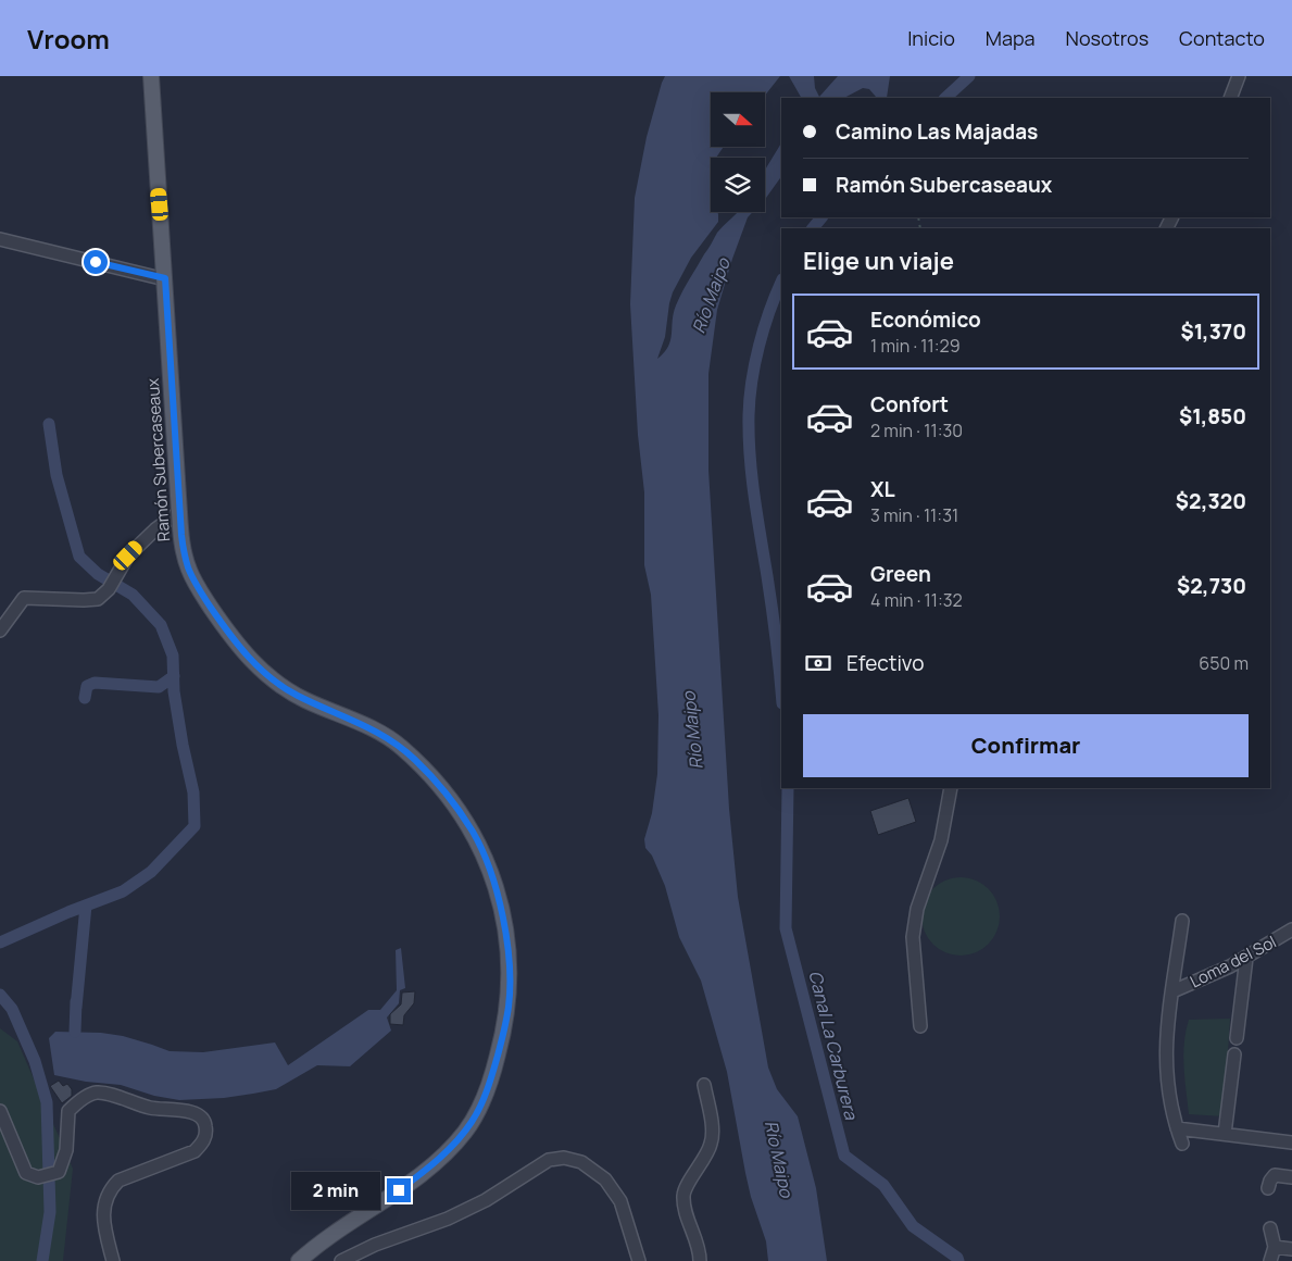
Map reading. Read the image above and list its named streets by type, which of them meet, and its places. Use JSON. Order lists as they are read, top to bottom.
{
  "streets": {
    "main road": ["Ramón Subercaseaux"],
    "street": ["Loma del Sol"]
  },
  "water": ["Río Maipo", "Canal La Carburera"],
  "north": "right",
  "page": {
    "header": "Vroom",
    "nav": [
      "Inicio",
      "Mapa",
      "Nosotros",
      "Contacto"
    ],
    "banner": ["Camino Las Majadas", "Ramón Subercaseaux"],
    "heading": "Elige un viaje",
    "list": [
      {
        "name": "Económico",
        "note": "1 min · 11:29",
        "value": "$1,370"
      },
      {
        "name": "Confort",
        "note": "2 min · 11:30",
        "value": "$1,850"
      },
      {
        "name": "XL",
        "note": "3 min · 11:31",
        "value": "$2,320"
      },
      {
        "name": "Green",
        "note": "4 min · 11:32",
        "value": "$2,730"
      }
    ],
    "pay": ["Efectivo", "650 m"],
    "buttons": "Confirmar",
    "bubble": "2 min"
  }
}
